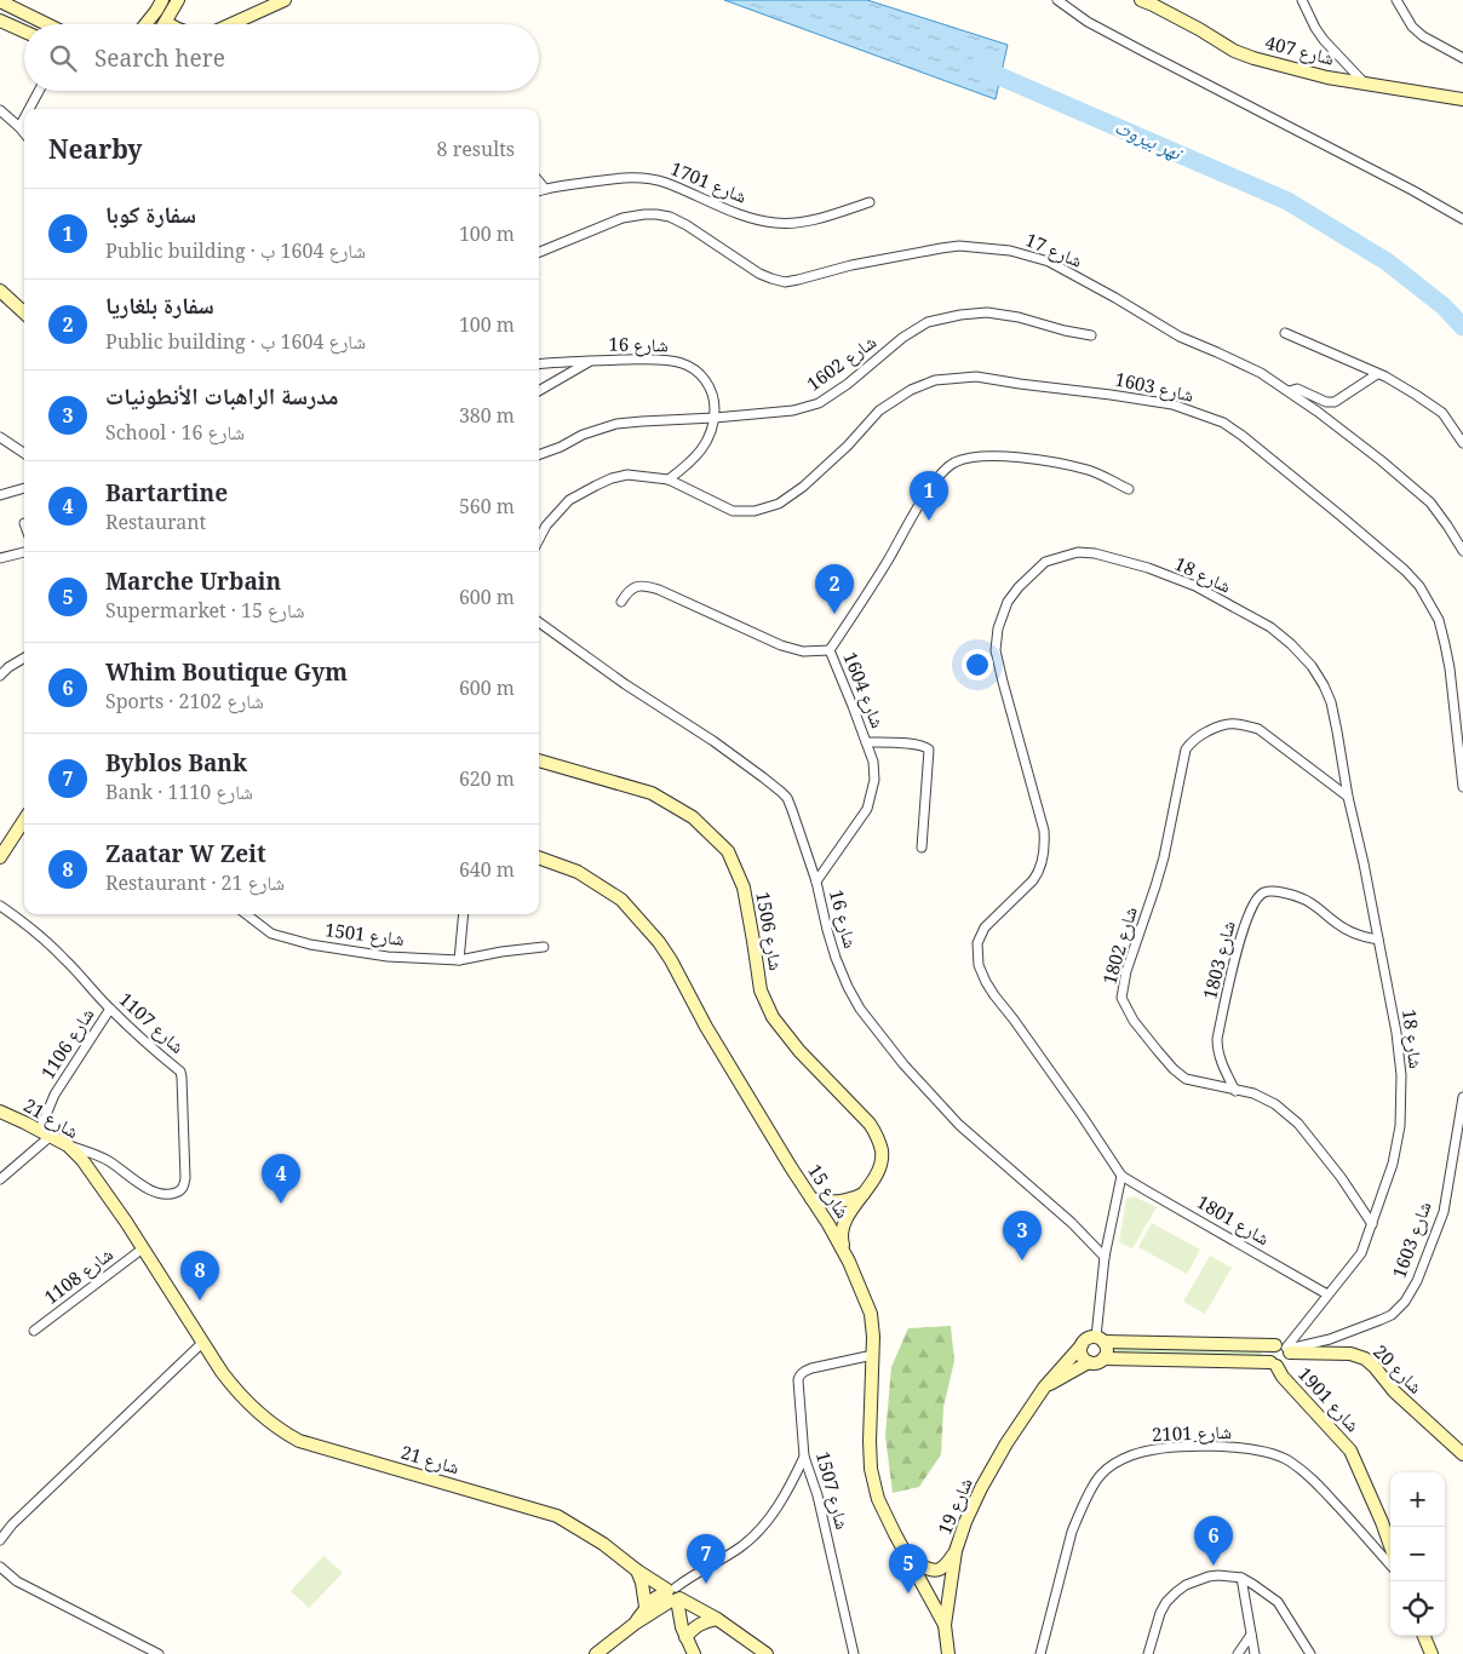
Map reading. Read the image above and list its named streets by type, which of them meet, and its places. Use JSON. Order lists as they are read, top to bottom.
{
  "streets": {
    "street": [
      "شارع 407",
      "شارع 1701",
      "شارع 17",
      "شارع 16",
      "شارع 1602",
      "شارع 1603",
      "شارع 18",
      "شارع 1604",
      "شارع 1506",
      "شارع 1501",
      "شارع 1802",
      "شارع 1803",
      "شارع 1107",
      "شارع 1106",
      "شارع 21",
      "شارع 15",
      "شارع 1801",
      "شارع 1108",
      "شارع 20",
      "شارع 1901",
      "شارع 2101",
      "شارع 1507",
      "شارع 19"
    ]
  },
  "crossings": [
    ["شارع 16", "شارع 1602"],
    ["شارع 16", "شارع 1604"],
    ["شارع 1603", "شارع 18"],
    ["شارع 1603", "شارع 20"],
    ["شارع 18", "شارع 1802"],
    ["شارع 18", "شارع 1803"],
    ["شارع 18", "شارع 1801"],
    ["شارع 18", "شارع 20"],
    ["شارع 1506", "شارع 15"],
    ["شارع 1802", "شارع 1803"],
    ["شارع 1107", "شارع 1106"],
    ["شارع 1107", "شارع 21"],
    ["شارع 1106", "شارع 21"],
    ["شارع 21", "شارع 1108"],
    ["شارع 15", "شارع 1507"],
    ["شارع 15", "شارع 19"],
    ["شارع 20", "شارع 19"]
  ],
  "water": ["نهر بيروت"],
  "page": {
    "search": "Search here",
    "heading": ["Nearby", "8 results"],
    "list": [
      {
        "mark": "1",
        "name": "سفارة كوبا",
        "note": "Public building · شارع 1604 ب",
        "value": "100 m"
      },
      {
        "mark": "2",
        "name": "سفارة بلغاريا",
        "note": "Public building · شارع 1604 ب",
        "value": "100 m"
      },
      {
        "mark": "3",
        "name": "مدرسة الراهبات الأنطونيات",
        "note": "School · شارع 16",
        "value": "380 m"
      },
      {
        "mark": "4",
        "name": "Bartartine",
        "note": "Restaurant",
        "value": "560 m"
      },
      {
        "mark": "5",
        "name": "Marche Urbain",
        "note": "Supermarket · شارع 15",
        "value": "600 m"
      },
      {
        "mark": "6",
        "name": "Whim Boutique Gym",
        "note": "Sports · شارع 2102",
        "value": "600 m"
      },
      {
        "mark": "7",
        "name": "Byblos Bank",
        "note": "Bank · شارع 1110",
        "value": "620 m"
      },
      {
        "mark": "8",
        "name": "Zaatar W Zeit",
        "note": "Restaurant · شارع 21",
        "value": "640 m"
      }
    ],
    "pins": [
      "1",
      "2",
      "4",
      "3",
      "8",
      "6",
      "7",
      "5"
    ],
    "map_buttons": ["+", "−"]
  }
}
